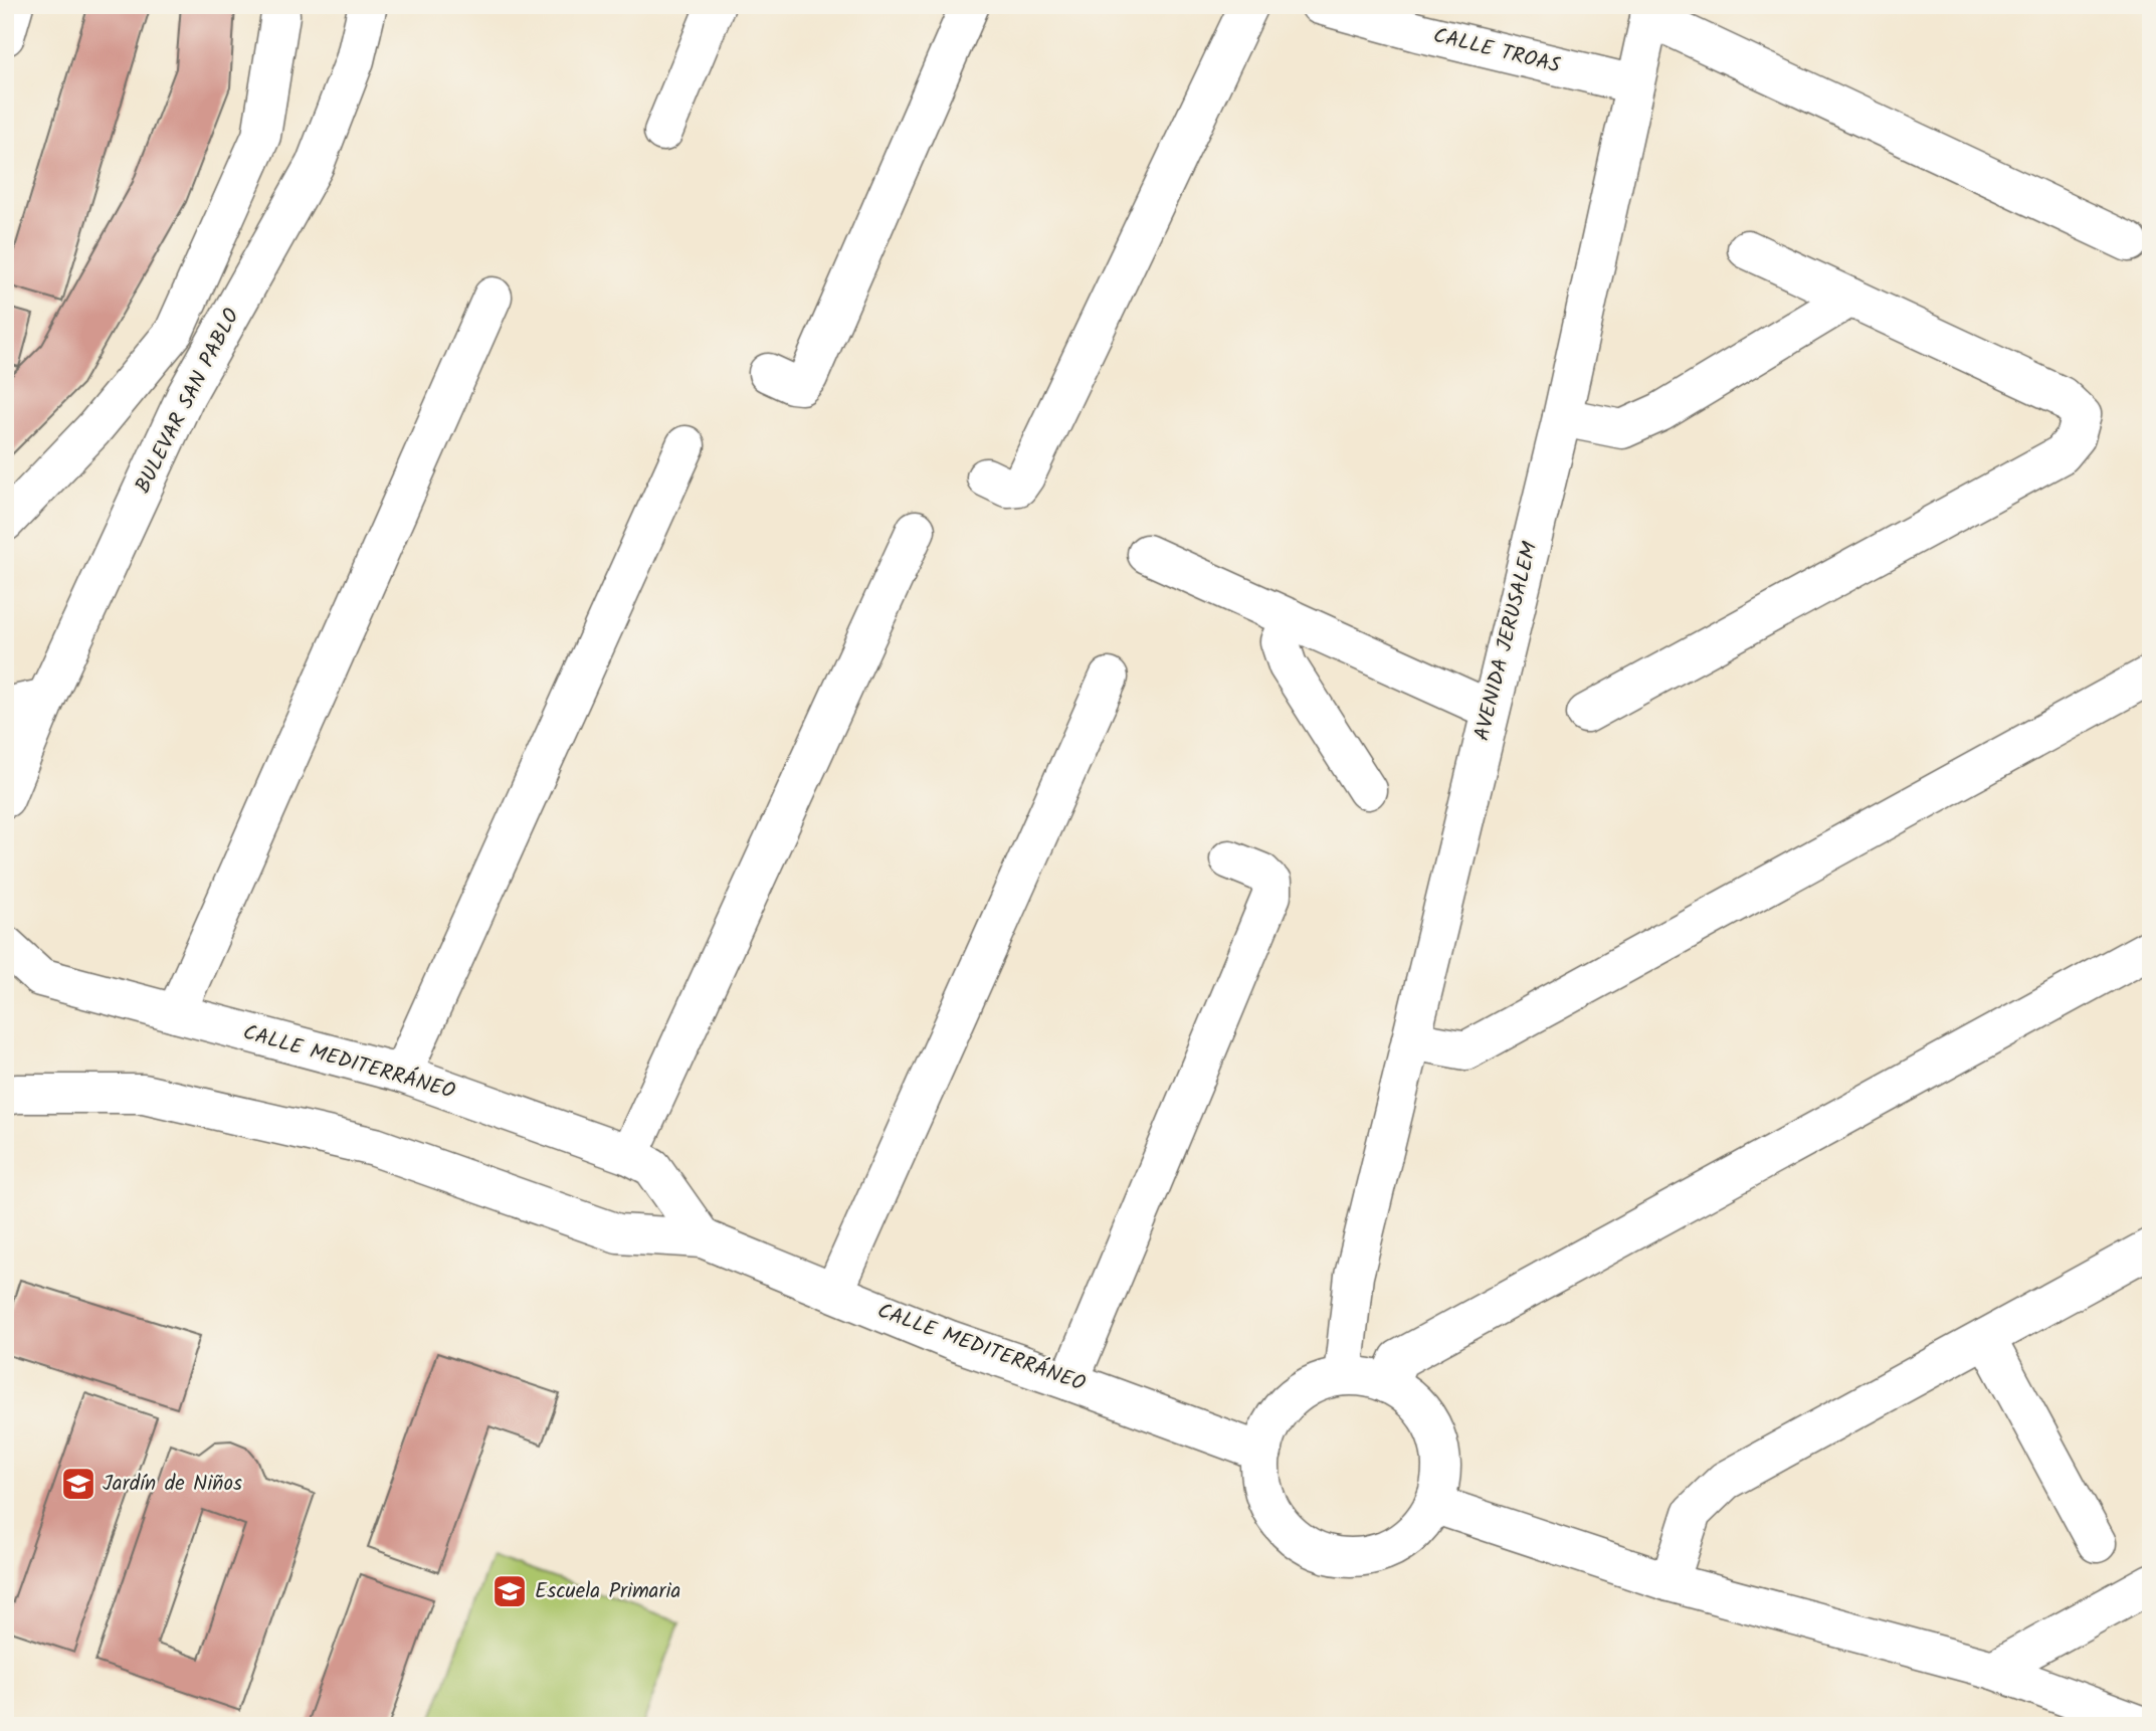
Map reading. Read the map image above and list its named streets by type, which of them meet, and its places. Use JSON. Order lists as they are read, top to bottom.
{
  "streets": {
    "street": [
      "CALLE TROAS",
      "BULEVAR SAN PABLO",
      "AVENIDA JERUSALEM",
      "CALLE MEDITERRÁNEO"
    ]
  },
  "crossings": [
    ["CALLE TROAS", "AVENIDA JERUSALEM"],
    ["AVENIDA JERUSALEM", "CALLE MEDITERRÁNEO"]
  ],
  "places": {
    "school or university": ["Jardín de Niños", "Escuela Primaria"]
  }
}
